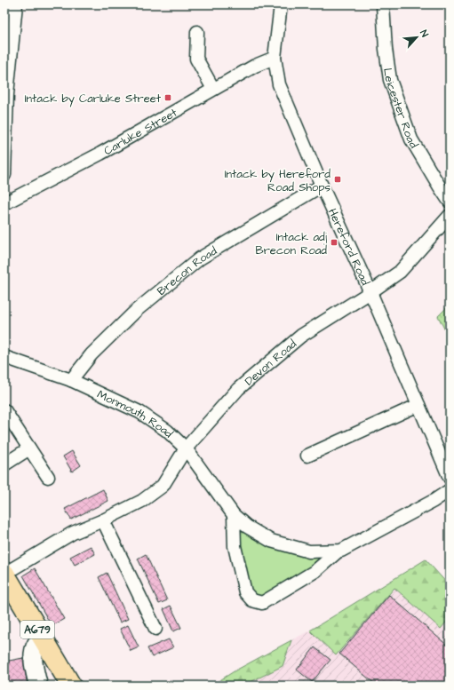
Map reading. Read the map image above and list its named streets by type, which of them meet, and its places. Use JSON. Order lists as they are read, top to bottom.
{
  "streets": {
    "main road": ["A679"],
    "street": [
      "Leicester Road",
      "Carluke Street",
      "Hereford Road",
      "Brecon Road",
      "Devon Road",
      "Monmouth Road"
    ]
  },
  "crossings": [
    ["Carluke Street", "Hereford Road"],
    ["Hereford Road", "Brecon Road"],
    ["Hereford Road", "Devon Road"],
    ["Brecon Road", "Monmouth Road"],
    ["Devon Road", "Monmouth Road"],
    ["Devon Road", "A679"]
  ],
  "places": {
    "transit": ["Intack by Carluke Street", "Intack by Hereford Road Shops", "Intack adj Brecon Road"]
  },
  "north": "top right"
}
